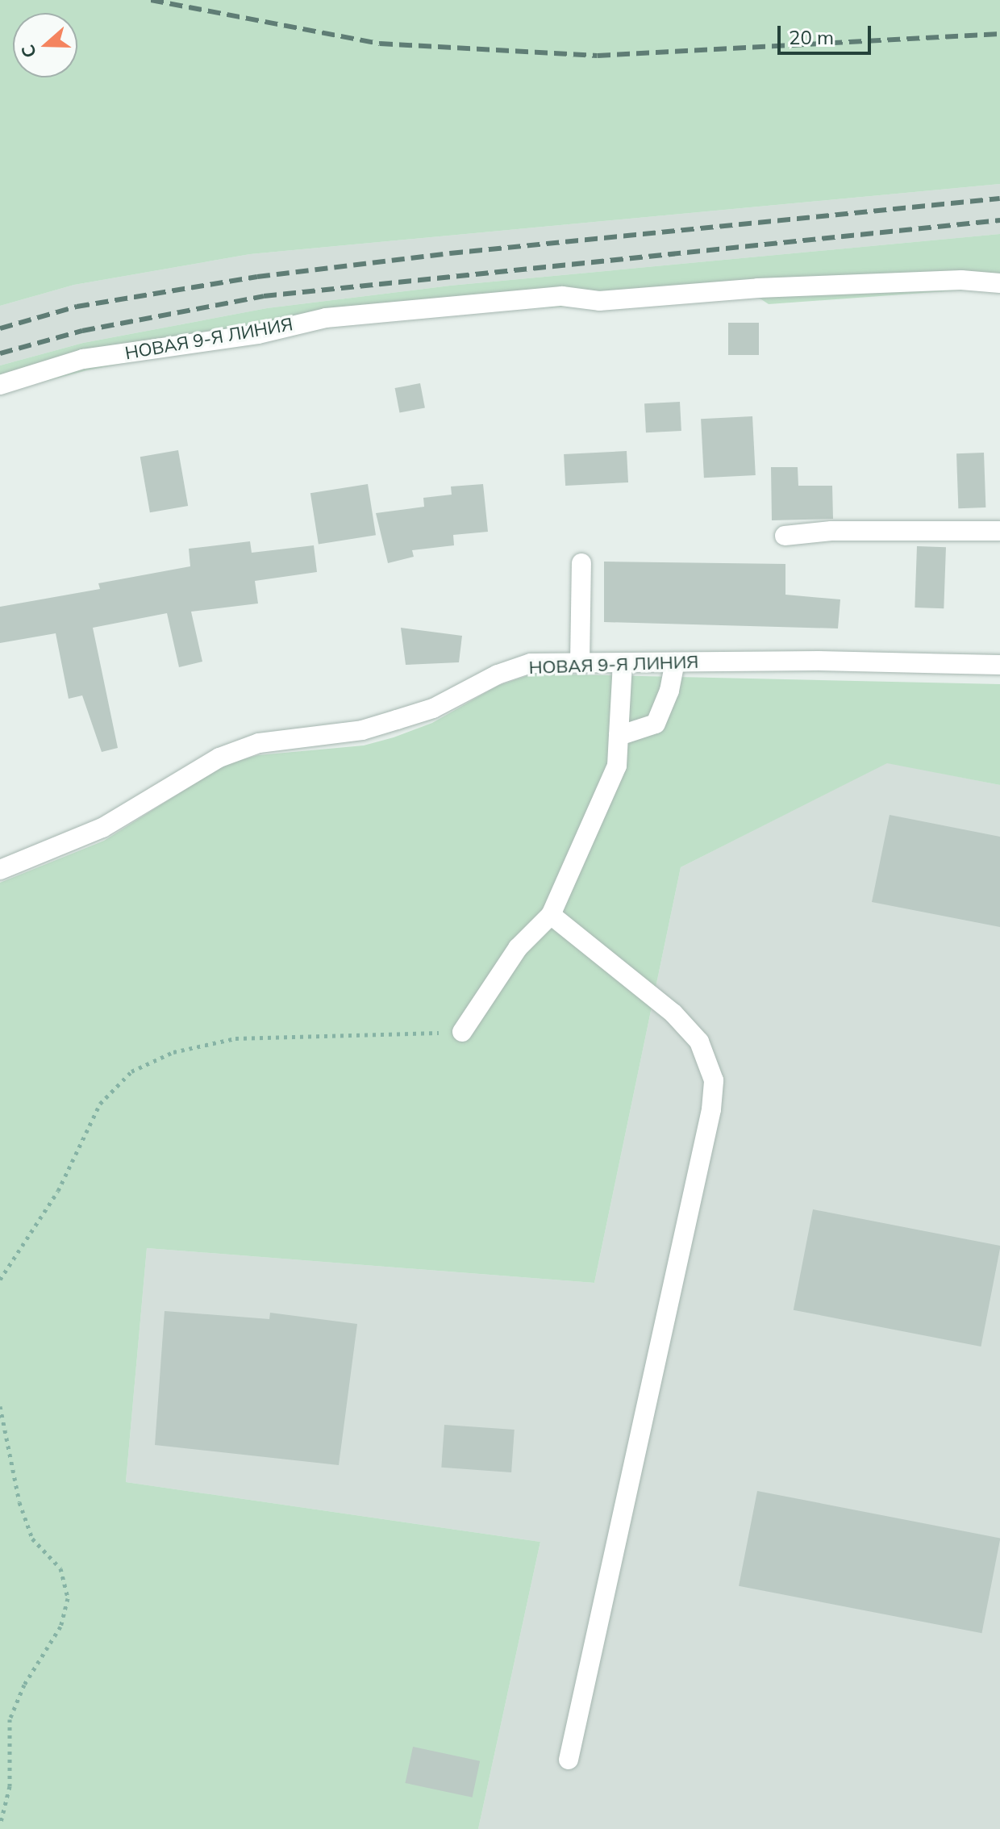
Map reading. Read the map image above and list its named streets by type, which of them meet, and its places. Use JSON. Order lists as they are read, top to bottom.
{
  "streets": {
    "street": ["НОВАЯ 9-Я ЛИНИЯ"]
  },
  "scale_bar": "20 m",
  "north": "left"
}
